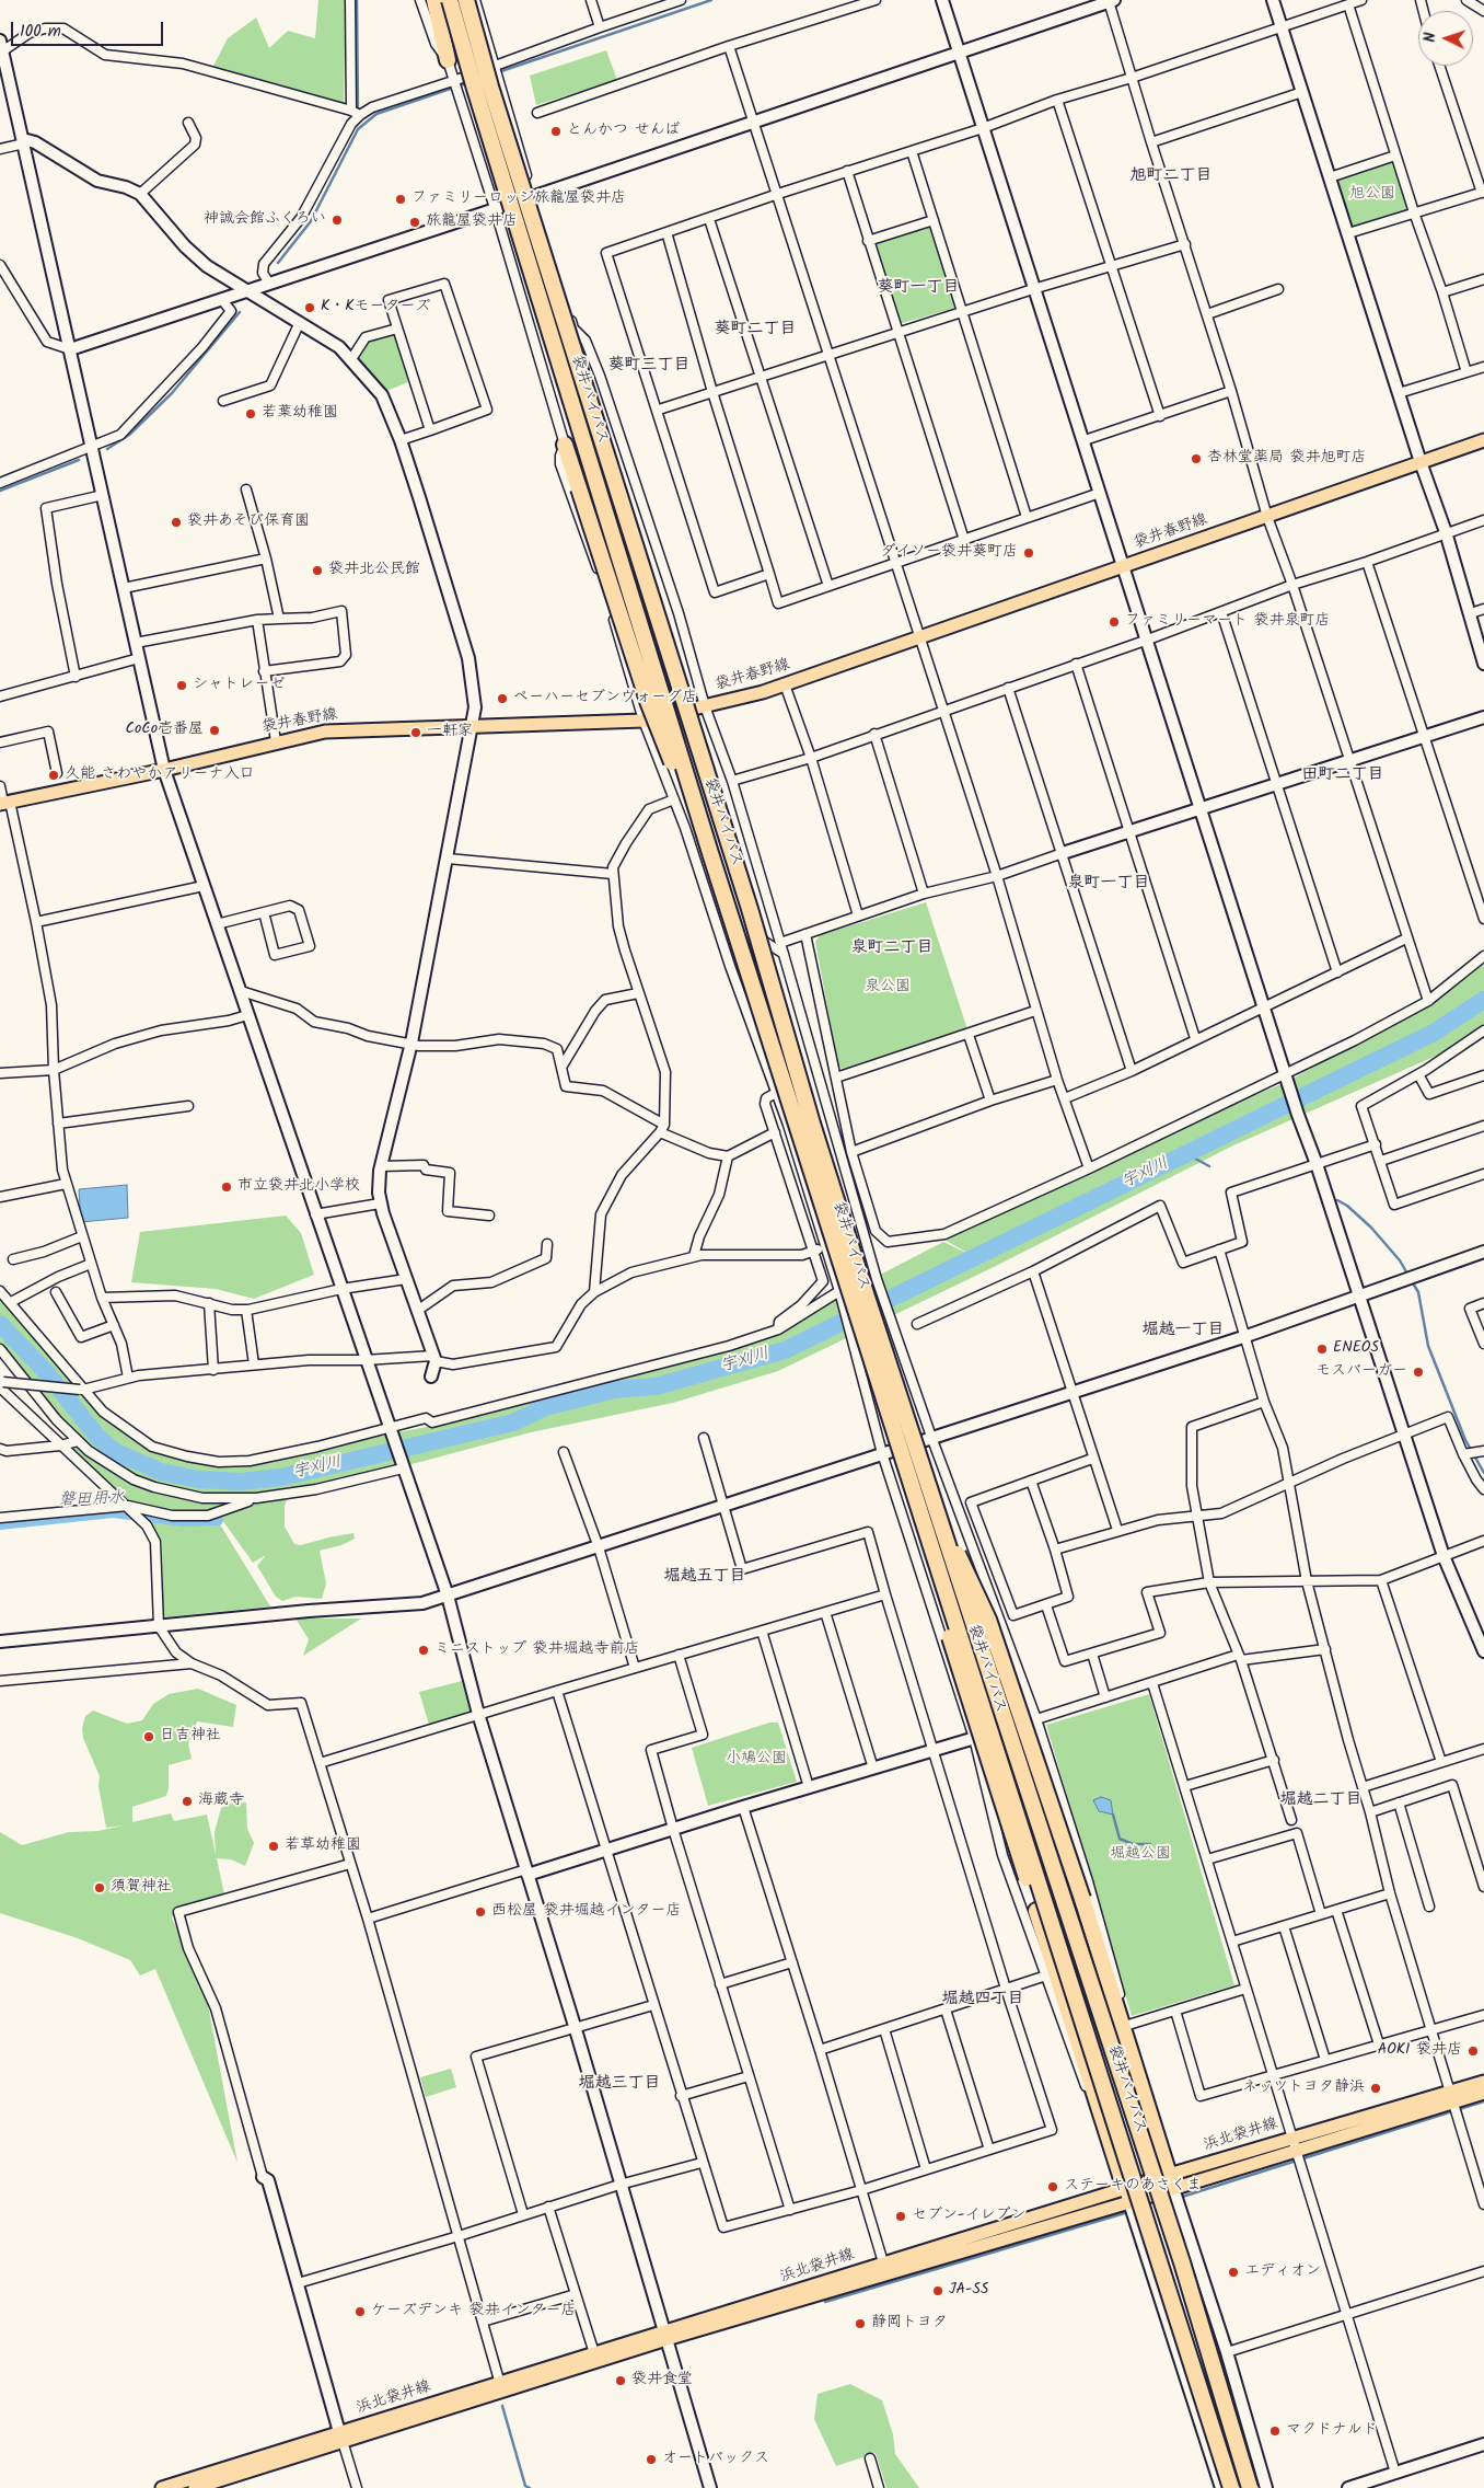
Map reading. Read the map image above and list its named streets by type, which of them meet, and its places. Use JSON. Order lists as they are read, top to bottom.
{
  "streets": {
    "highway": ["袋井バイパス"],
    "main road": ["袋井春野線", "浜北袋井線"]
  },
  "districts": [
    "旭町二丁目",
    "葵町一丁目",
    "葵町二丁目",
    "葵町三丁目",
    "田町二丁目",
    "泉町一丁目",
    "泉町二丁目",
    "堀越一丁目",
    "堀越五丁目",
    "堀越二丁目",
    "堀越四丁目",
    "堀越三丁目"
  ],
  "water": ["宇刈川", "磐田用水"],
  "parks": [
    "旭公園",
    "泉公園",
    "小鳩公園",
    "堀越公園"
  ],
  "places": [
    "とんかつ せんば",
    "ファミリーロッジ旅籠屋袋井店",
    "神誠会館ふくろい",
    "旅籠屋袋井店",
    "K・Kモーターズ",
    "若葉幼稚園",
    "杏林堂薬局 袋井旭町店",
    "袋井あそび保育園",
    "ダイソー袋井葵町店",
    "袋井北公民館",
    "ファミリーマート 袋井泉町店",
    "シャトレーゼ",
    "ペーハーセブンヴォーグ店",
    "CoCo壱番屋",
    "一軒家",
    "久能 さわやかアリーナ入口",
    "市立袋井北小学校",
    "ENEOS",
    "モスバーガー",
    "ミニストップ 袋井堀越寺前店",
    "日吉神社",
    "海蔵寺",
    "若草幼稚園",
    "須賀神社",
    "西松屋 袋井堀越インター店",
    "AOKI 袋井店",
    "ネッツトヨタ静浜",
    "ステーキのあさくま",
    "セブン-イレブン",
    "エディオン",
    "JA-SS",
    "ケーズデンキ 袋井インター店",
    "静岡トヨタ",
    "袋井食堂",
    "マクドナルド",
    "オートバックス"
  ],
  "scale_bar": "100 m",
  "north": "left"
}
